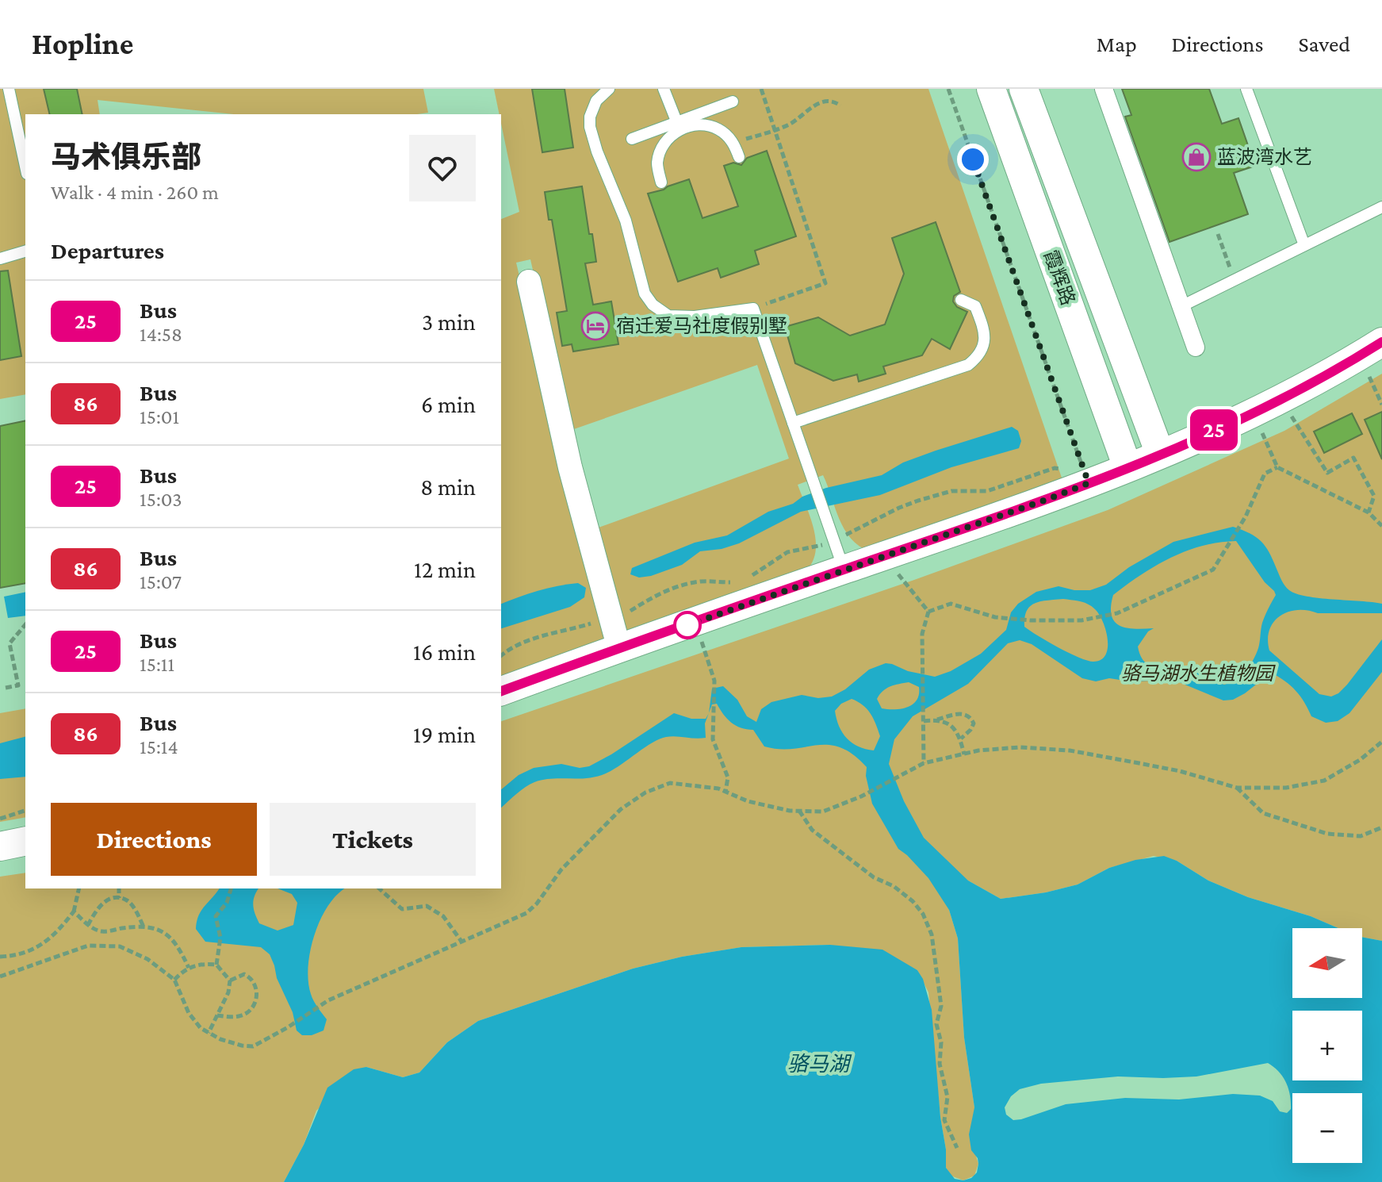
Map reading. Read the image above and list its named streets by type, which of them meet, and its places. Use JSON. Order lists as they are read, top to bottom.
{
  "streets": {
    "street": ["霞辉路"]
  },
  "water": ["骆马湖"],
  "parks": ["骆马湖水生植物园"],
  "places": {
    "shop": ["蓝波湾水艺"],
    "hotel": ["宿迁爱马社度假别墅"]
  },
  "lines": ["bus line 25"],
  "north": "left",
  "page": {
    "header": "Hopline",
    "nav": ["Map", "Directions", "Saved"],
    "on_map": "25",
    "heading": [
      ["马术俱乐部", "Walk · 4 min · 260 m"],
      "Departures"
    ],
    "list": [
      {
        "mark": "25",
        "name": "Bus",
        "note": "14:58",
        "value": "3 min"
      },
      {
        "mark": "86",
        "name": "Bus",
        "note": "15:01",
        "value": "6 min"
      },
      {
        "mark": "25",
        "name": "Bus",
        "note": "15:03",
        "value": "8 min"
      },
      {
        "mark": "86",
        "name": "Bus",
        "note": "15:07",
        "value": "12 min"
      },
      {
        "mark": "25",
        "name": "Bus",
        "note": "15:11",
        "value": "16 min"
      },
      {
        "mark": "86",
        "name": "Bus",
        "note": "15:14",
        "value": "19 min"
      }
    ],
    "buttons": ["Directions", "Tickets"],
    "map_buttons": ["+", "−"]
  }
}
